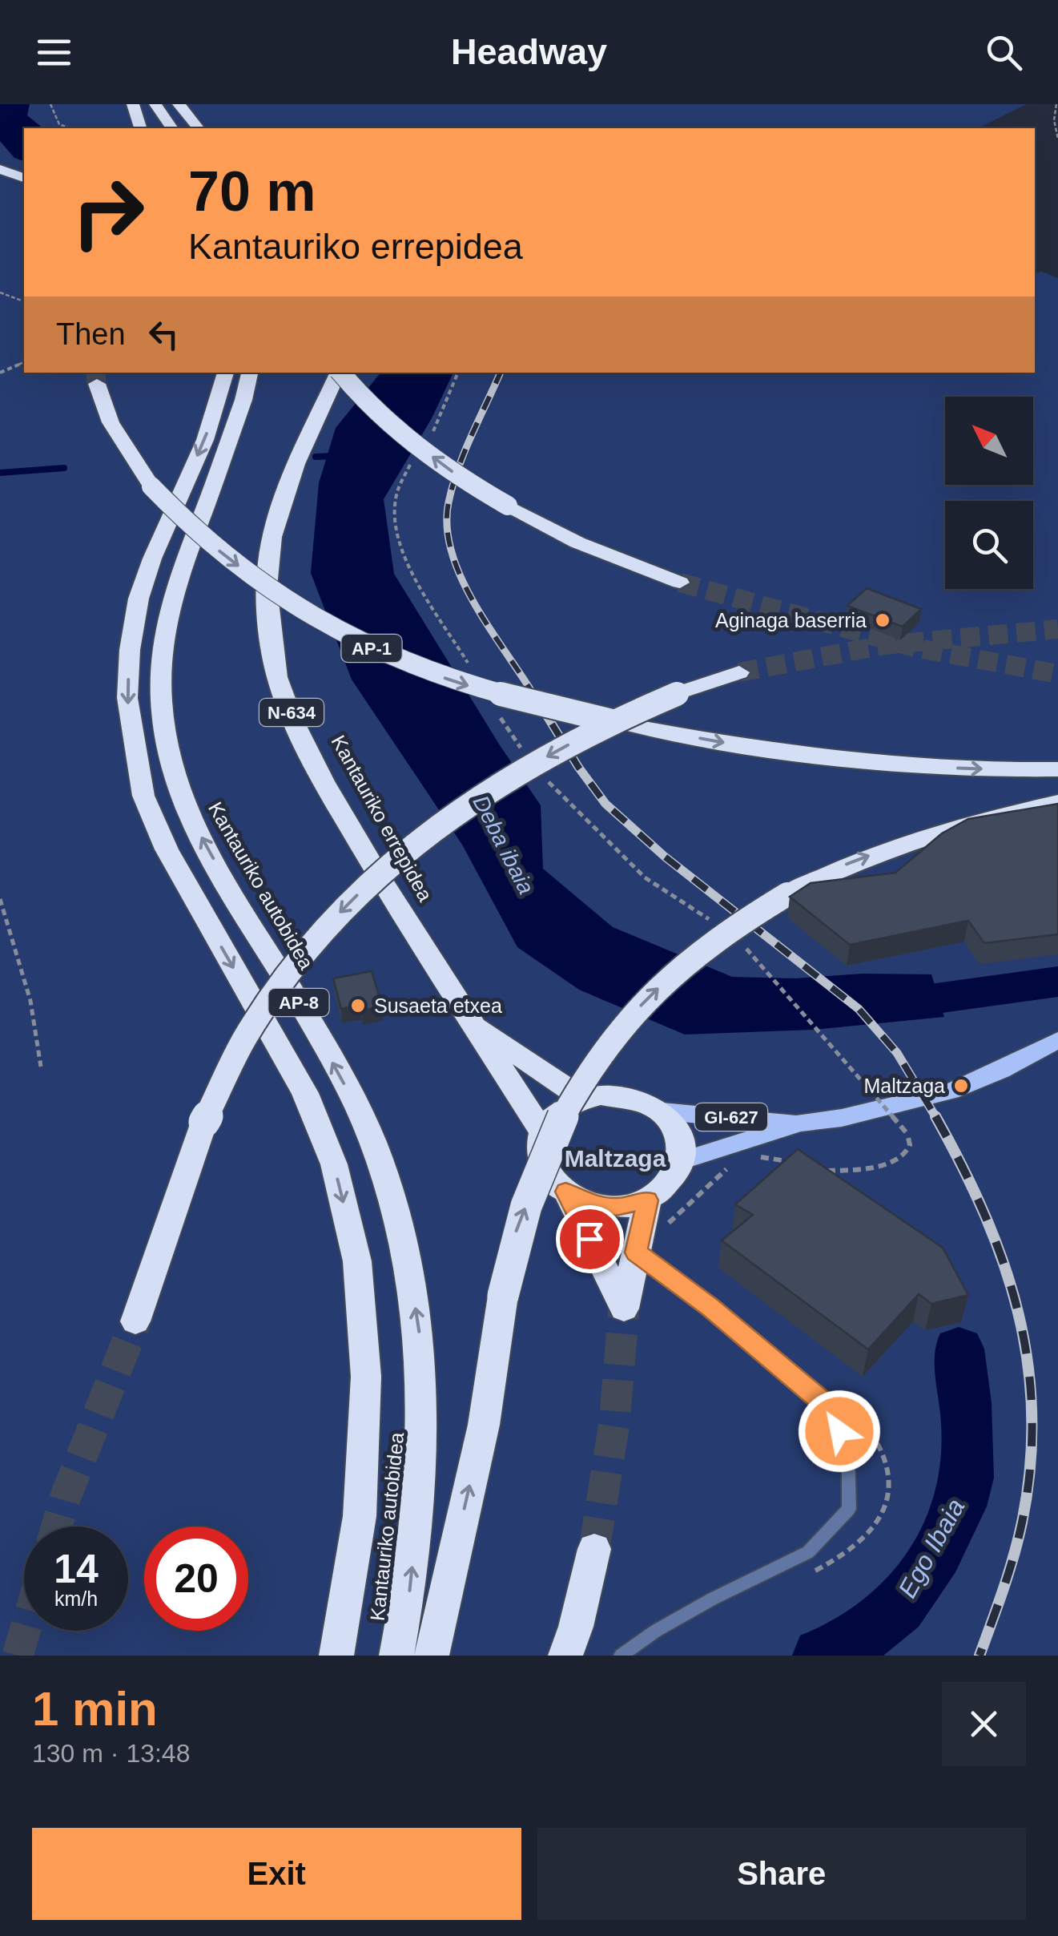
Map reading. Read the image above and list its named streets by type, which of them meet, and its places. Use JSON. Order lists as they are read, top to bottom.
{
  "streets": {
    "highway": [
      "AP-1",
      "N-634",
      "Kantauriko errepidea",
      "Kantauriko autobidea",
      "AP-8"
    ],
    "main road": ["GI-627"]
  },
  "crossings": [
    ["N-634", "Kantauriko errepidea"],
    ["N-634", "GI-627"],
    ["Kantauriko errepidea", "GI-627"]
  ],
  "districts": ["Maltzaga"],
  "water": ["Deba ibaia", "Ego Ibaia"],
  "places": ["Aginaga baserria", "Susaeta etxea", "Maltzaga"],
  "north": "top left",
  "page": {
    "header": "Headway",
    "turn": ["70 m", "Kantauriko errepidea"],
    "then": "Then",
    "speed": "14 km/h",
    "limit": "20",
    "heading": ["1 min", "130 m · 13:48"],
    "buttons": ["Exit", "Share"]
  }
}
